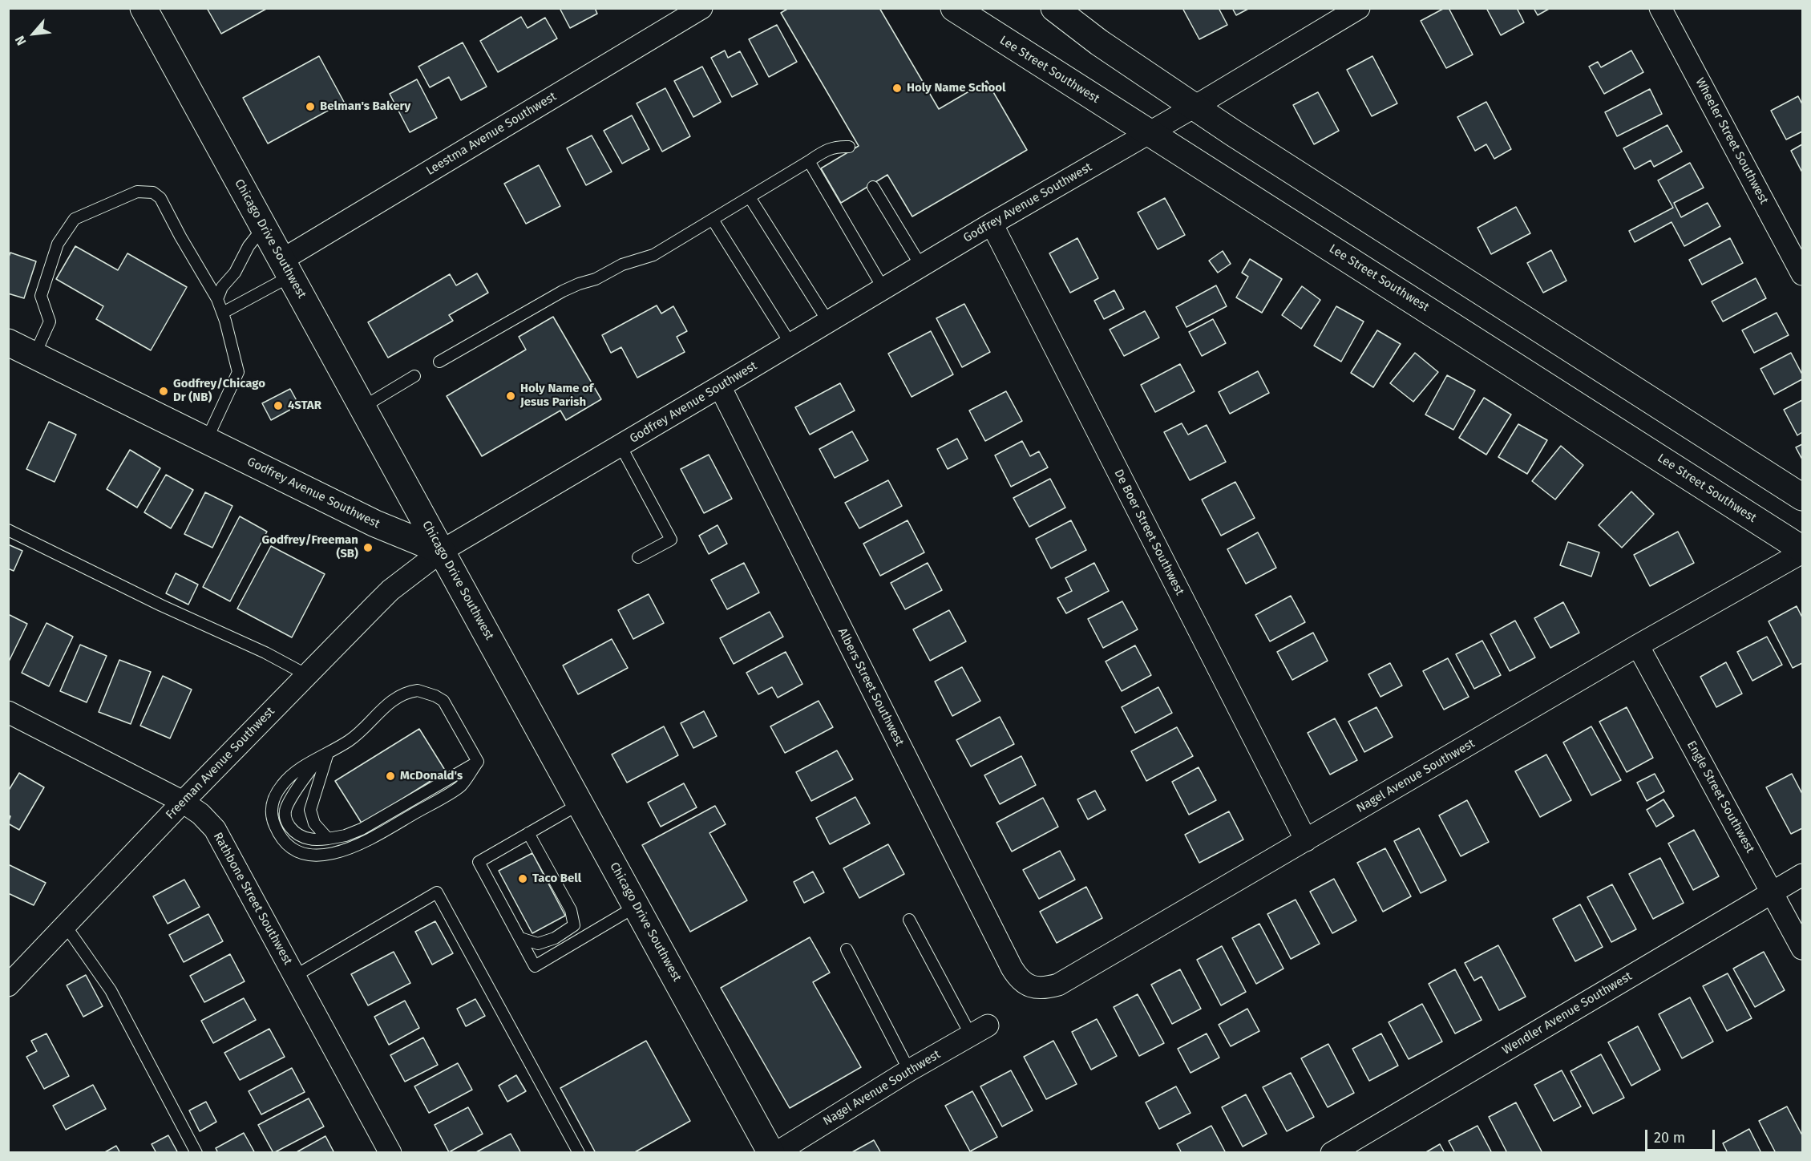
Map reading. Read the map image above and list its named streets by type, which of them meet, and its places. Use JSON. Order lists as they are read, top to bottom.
{
  "streets": {
    "street": [
      "Lee Street Southwest",
      "Leestma Avenue Southwest",
      "Wheeler Street Southwest",
      "Godfrey Avenue Southwest",
      "Chicago Drive Southwest",
      "De Boer Street Southwest",
      "Albers Street Southwest",
      "Freeman Avenue Southwest",
      "Nagel Avenue Southwest",
      "Engle Street Southwest",
      "Rathbone Street Southwest",
      "Wendler Avenue Southwest"
    ]
  },
  "crossings": [
    ["Lee Street Southwest", "Godfrey Avenue Southwest"],
    ["Lee Street Southwest", "Nagel Avenue Southwest"],
    ["Leestma Avenue Southwest", "Chicago Drive Southwest"],
    ["Godfrey Avenue Southwest", "Chicago Drive Southwest"],
    ["Godfrey Avenue Southwest", "De Boer Street Southwest"],
    ["Godfrey Avenue Southwest", "Albers Street Southwest"],
    ["Godfrey Avenue Southwest", "Freeman Avenue Southwest"],
    ["Chicago Drive Southwest", "Freeman Avenue Southwest"],
    ["De Boer Street Southwest", "Nagel Avenue Southwest"],
    ["Albers Street Southwest", "Nagel Avenue Southwest"],
    ["Freeman Avenue Southwest", "Rathbone Street Southwest"],
    ["Nagel Avenue Southwest", "Engle Street Southwest"],
    ["Engle Street Southwest", "Wendler Avenue Southwest"]
  ],
  "places": [
    "Holy Name School",
    "Belman's Bakery",
    "Godfrey/Chicago Dr (NB)",
    "Holy Name of Jesus Parish",
    "4STAR",
    "Godfrey/Freeman (SB)",
    "McDonald's",
    "Taco Bell"
  ],
  "scale_bar": "20 m",
  "north": "bottom left"
}
